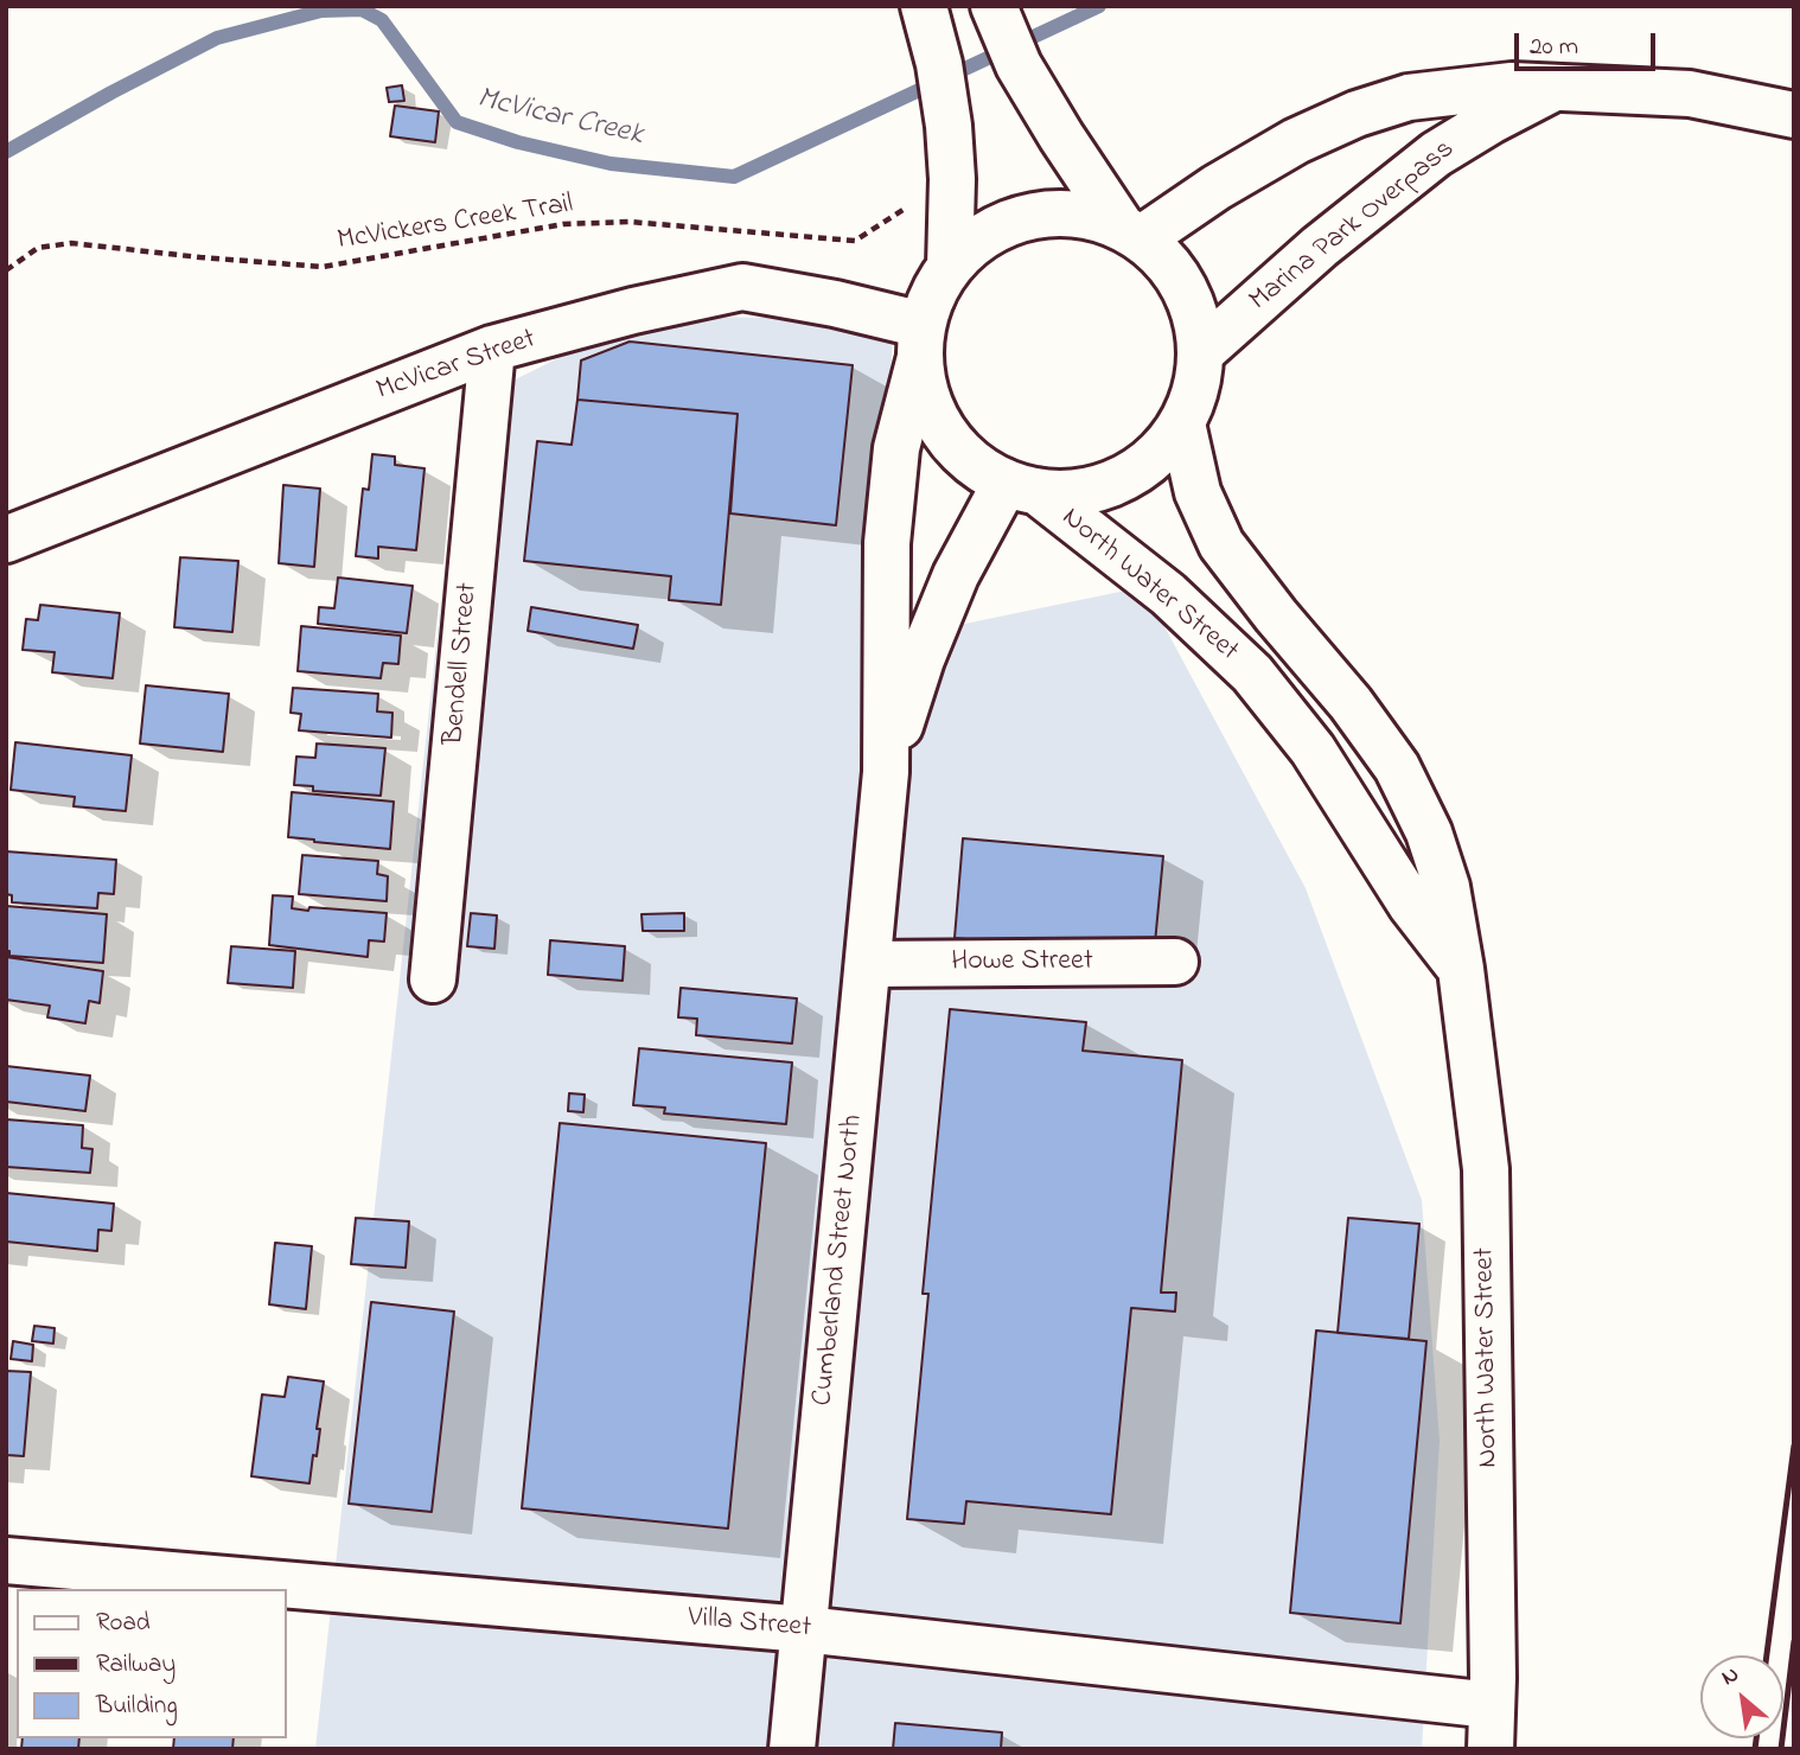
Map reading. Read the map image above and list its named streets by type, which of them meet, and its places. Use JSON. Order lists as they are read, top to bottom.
{
  "streets": {
    "street": [
      "Marina Park Overpass",
      "McVicar Street",
      "North Water Street",
      "Bendell Street",
      "Howe Street",
      "Cumberland Street North",
      "Villa Street"
    ],
    "path": ["McVickers Creek Trail"]
  },
  "crossings": [
    ["Marina Park Overpass", "McVicar Street"],
    ["Marina Park Overpass", "North Water Street"],
    ["Marina Park Overpass", "Cumberland Street North"],
    ["McVicar Street", "North Water Street"],
    ["McVicar Street", "Bendell Street"],
    ["McVicar Street", "Cumberland Street North"],
    ["North Water Street", "Cumberland Street North"],
    ["North Water Street", "Villa Street"],
    ["Howe Street", "Cumberland Street North"],
    ["Cumberland Street North", "Villa Street"]
  ],
  "water": ["McVicar Creek"],
  "legend": ["Road", "Railway", "Building"],
  "scale_bar": "20 m",
  "north": "top left"
}
